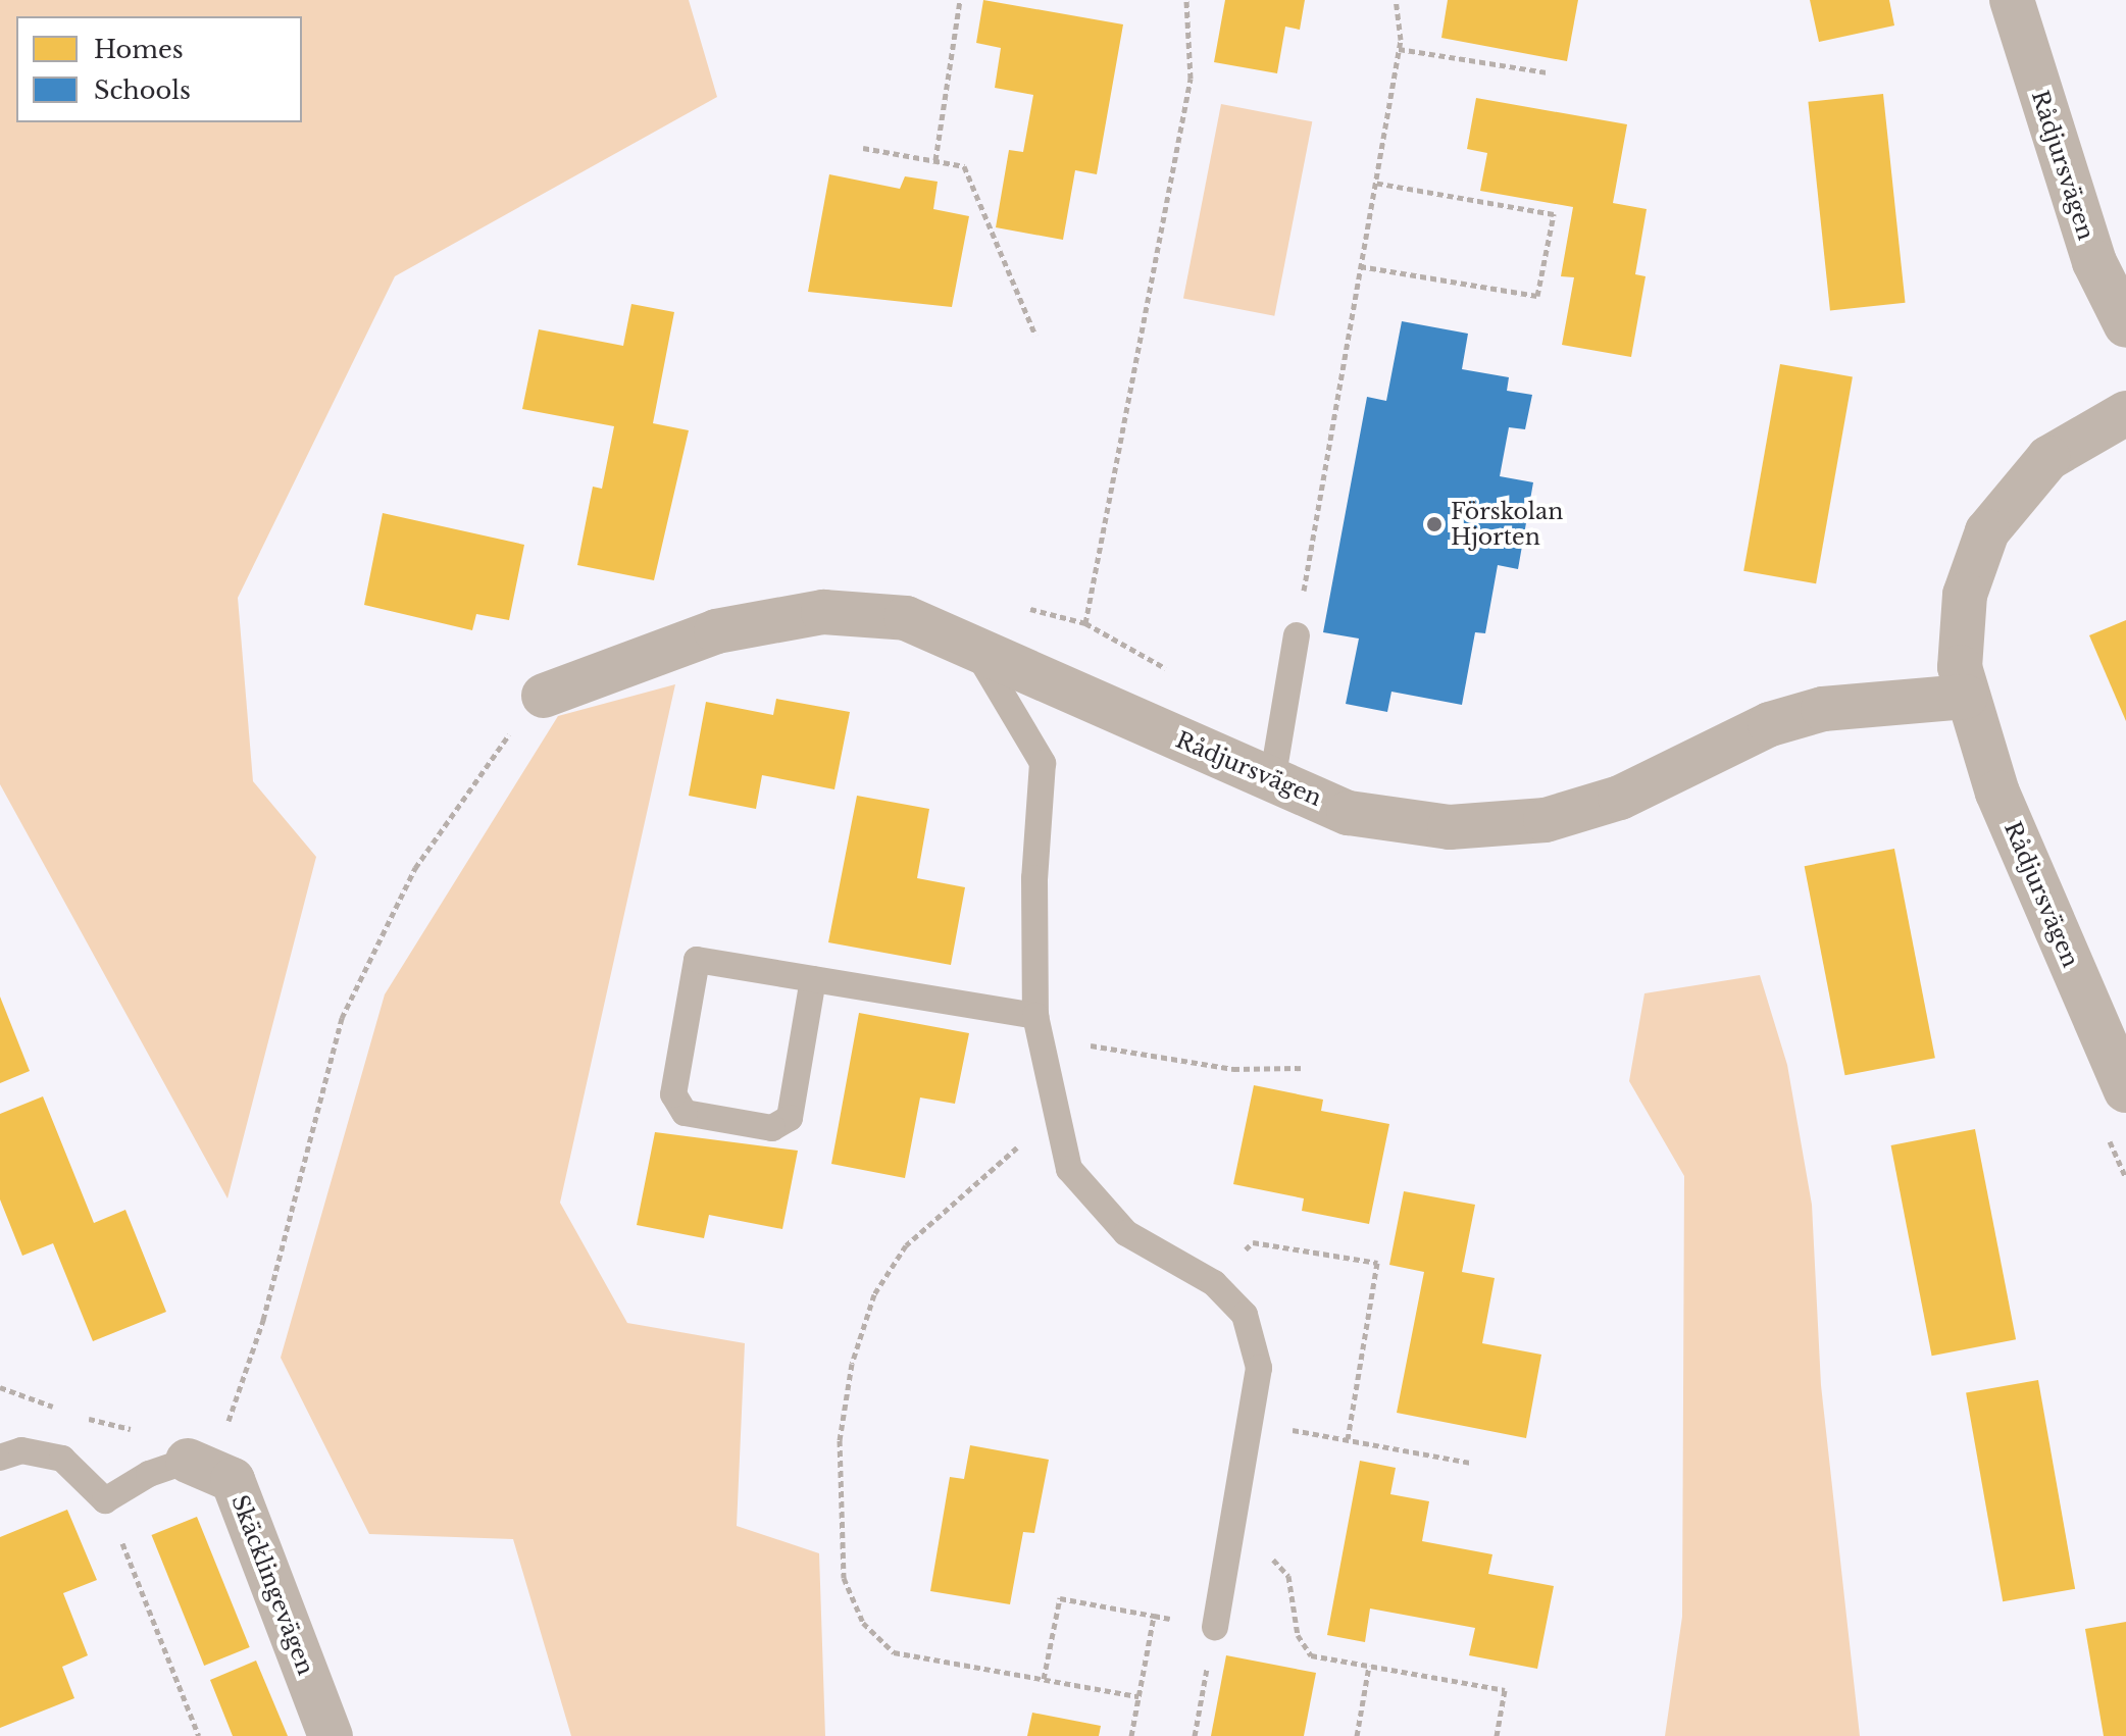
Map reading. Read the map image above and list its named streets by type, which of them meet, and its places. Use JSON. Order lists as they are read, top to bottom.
{
  "streets": {
    "street": ["Rådjursvägen", "Skäcklingevägen"]
  },
  "places": ["Förskolan Hjorten"],
  "legend": ["Homes", "Schools"]
}
